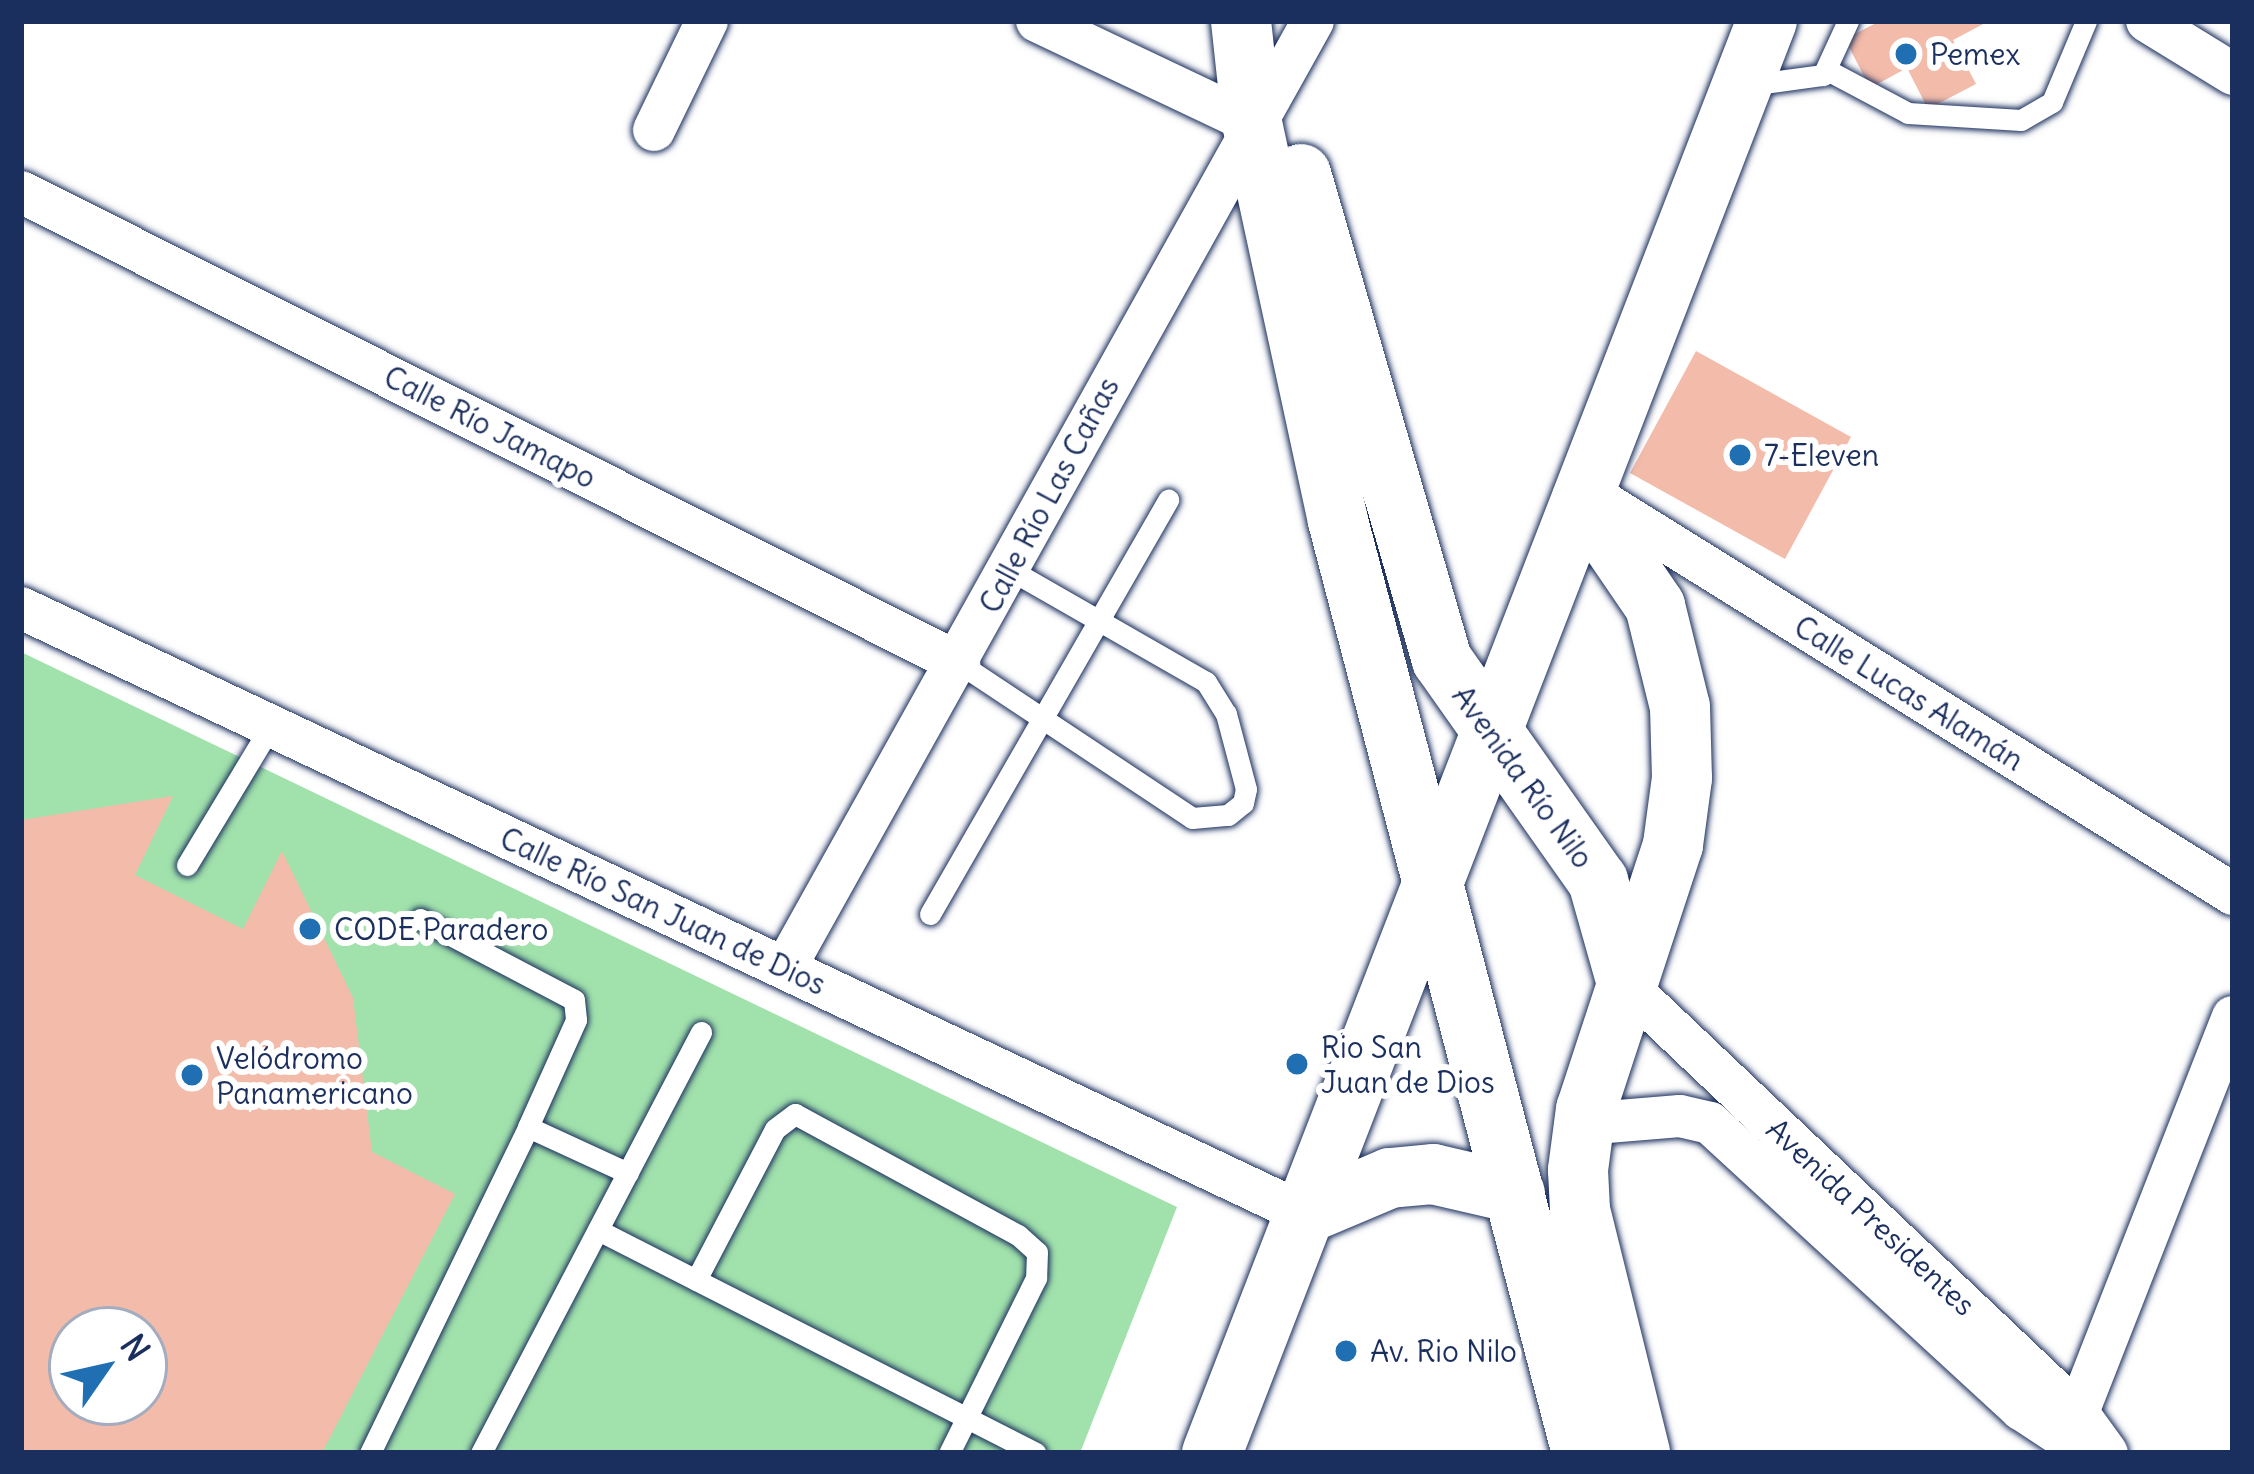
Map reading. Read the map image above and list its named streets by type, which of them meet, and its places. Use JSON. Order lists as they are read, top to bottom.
{
  "streets": {
    "main road": ["Avenida Río Nilo"],
    "street": [
      "Calle Río Jamapo",
      "Calle Río Las Cañas",
      "Calle Lucas Alamán",
      "Calle Río San Juan de Dios",
      "Avenida Presidentes"
    ]
  },
  "crossings": [
    ["Calle Río Jamapo", "Calle Río Las Cañas"],
    ["Calle Río Las Cañas", "Avenida Río Nilo"],
    ["Calle Río Las Cañas", "Calle Río San Juan de Dios"],
    ["Avenida Río Nilo", "Avenida Presidentes"]
  ],
  "places": [
    "Pemex",
    "7-Eleven",
    "CODE Paradero",
    "Rio San Juan de Dios",
    "Velódromo Panamericano",
    "Av. Rio Nilo"
  ],
  "north": "top right"
}
